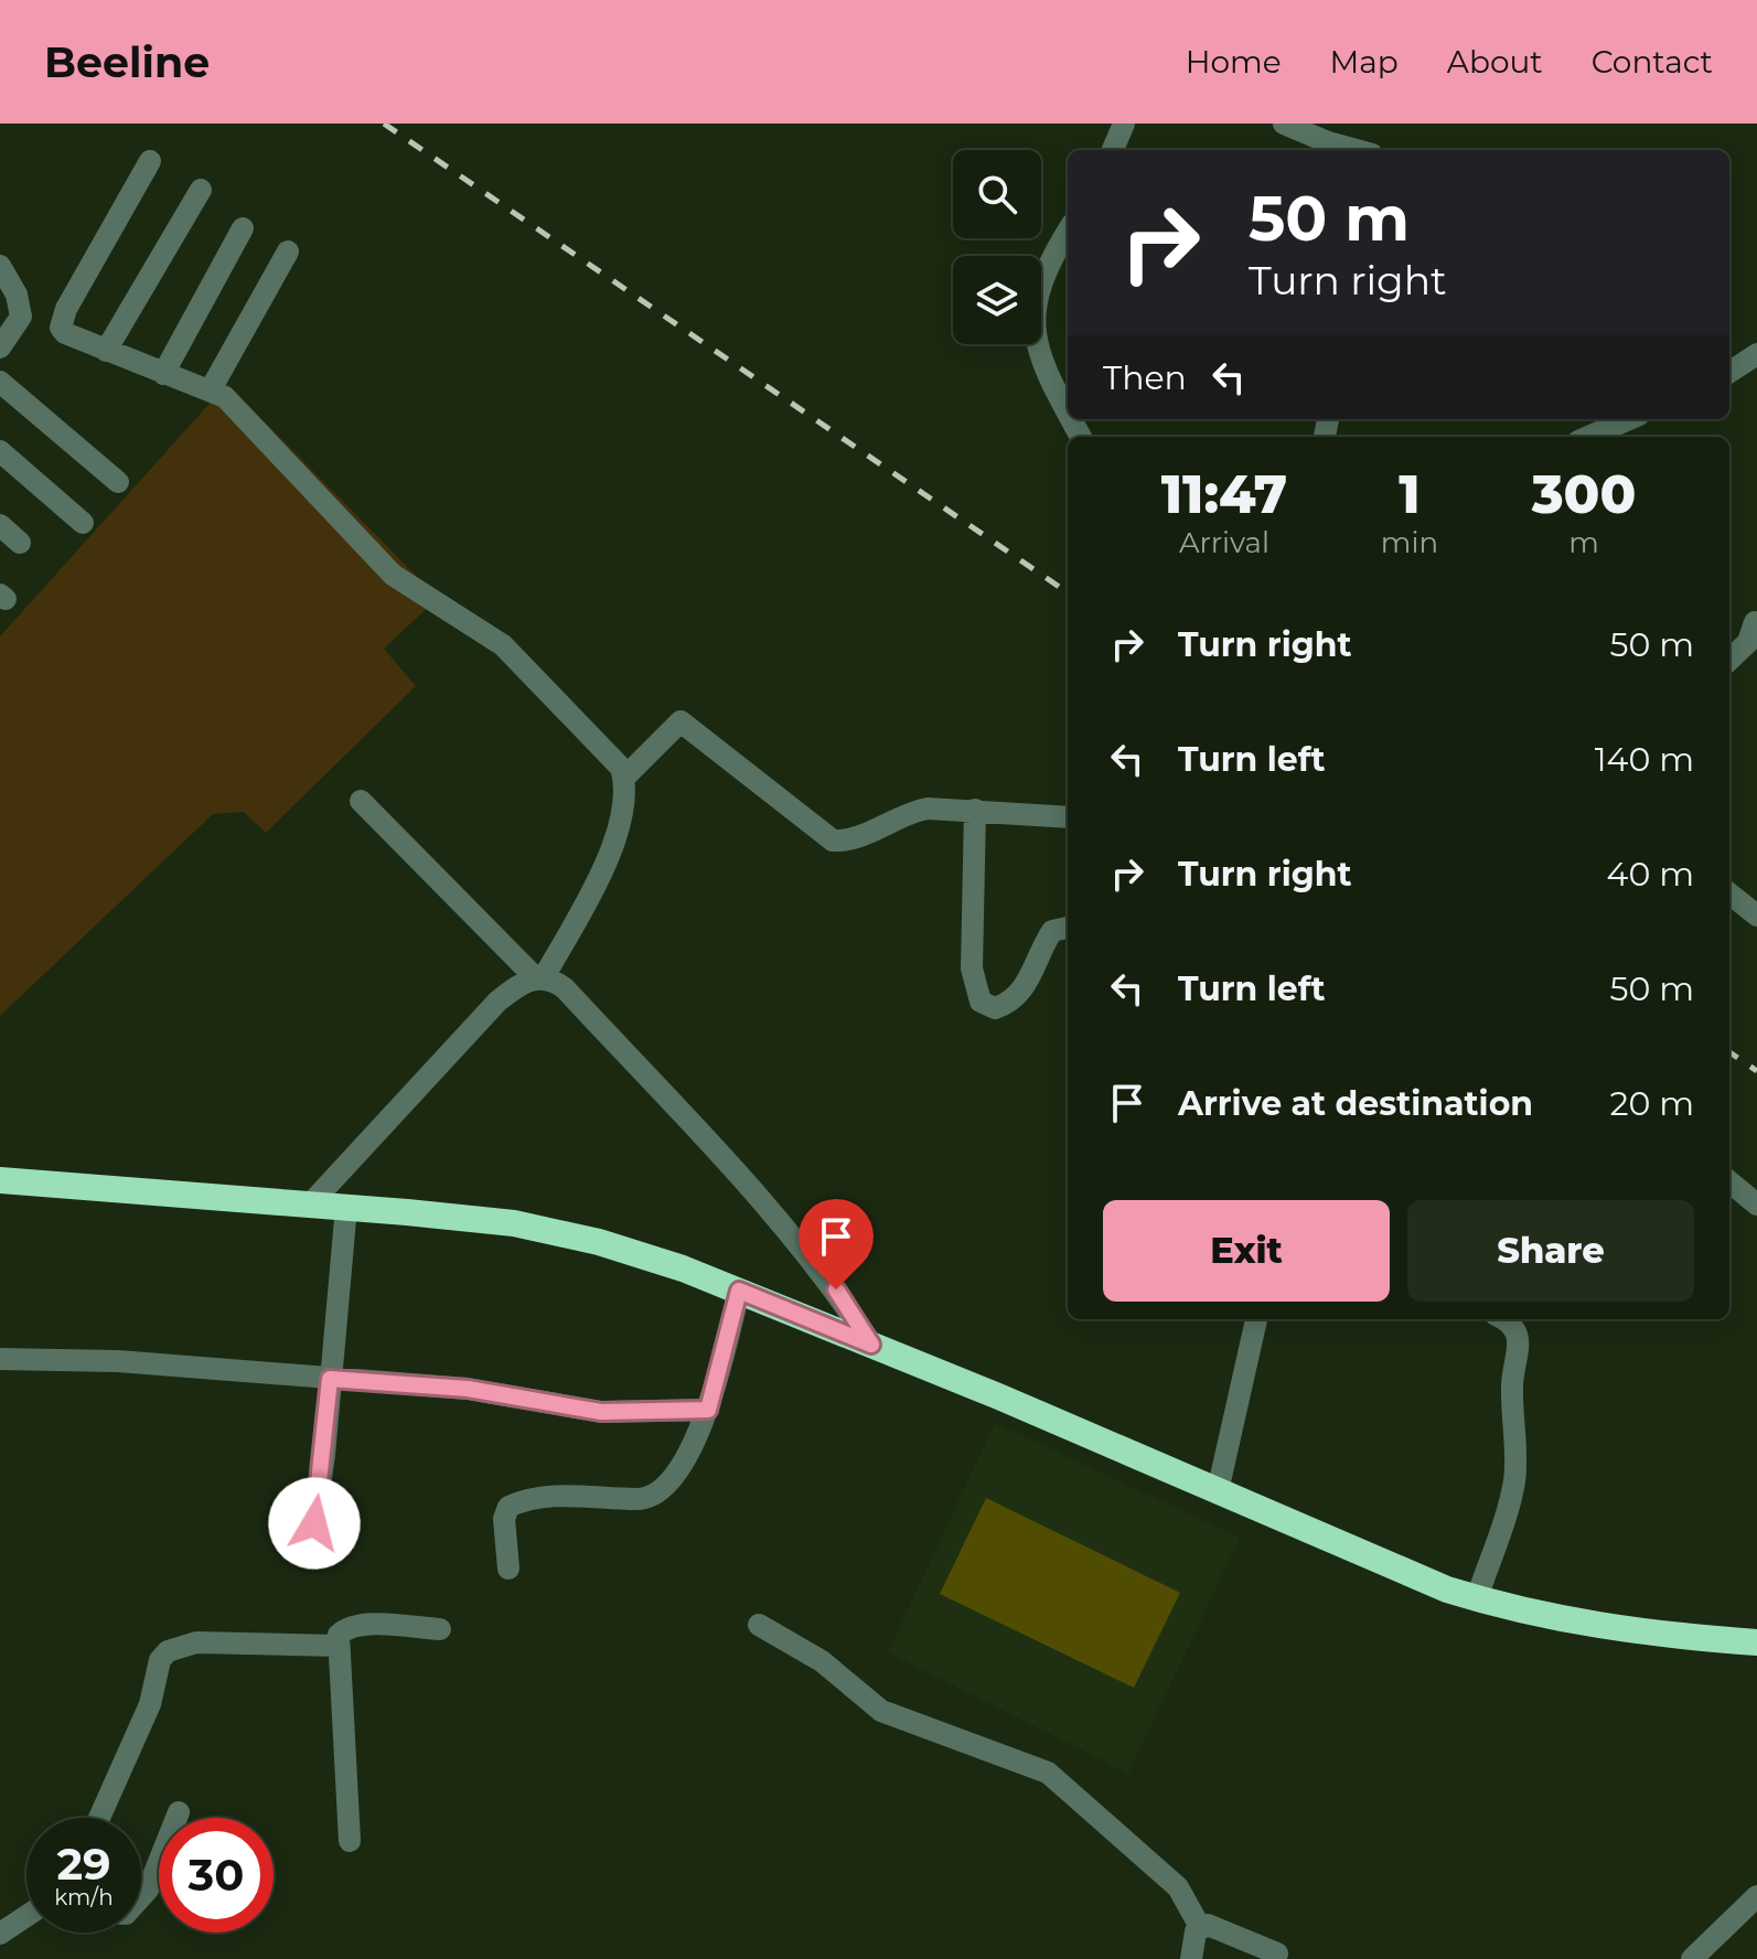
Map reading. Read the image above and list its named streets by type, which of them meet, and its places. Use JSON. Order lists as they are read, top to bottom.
{
  "page": {
    "header": "Beeline",
    "nav": [
      "Home",
      "Map",
      "About",
      "Contact"
    ],
    "turn": ["50 m", "Turn right"],
    "then": "Then",
    "eta": [
      "11:47",
      "Arrival",
      "1",
      "min",
      "300",
      "m"
    ],
    "list": [
      {
        "name": "Turn right",
        "value": "50 m"
      },
      {
        "name": "Turn left",
        "value": "140 m"
      },
      {
        "name": "Turn right",
        "value": "40 m"
      },
      {
        "name": "Turn left",
        "value": "50 m"
      },
      {
        "name": "Arrive at destination",
        "value": "20 m"
      }
    ],
    "buttons": ["Exit", "Share"],
    "speed": "29 km/h",
    "limit": "30"
  }
}
